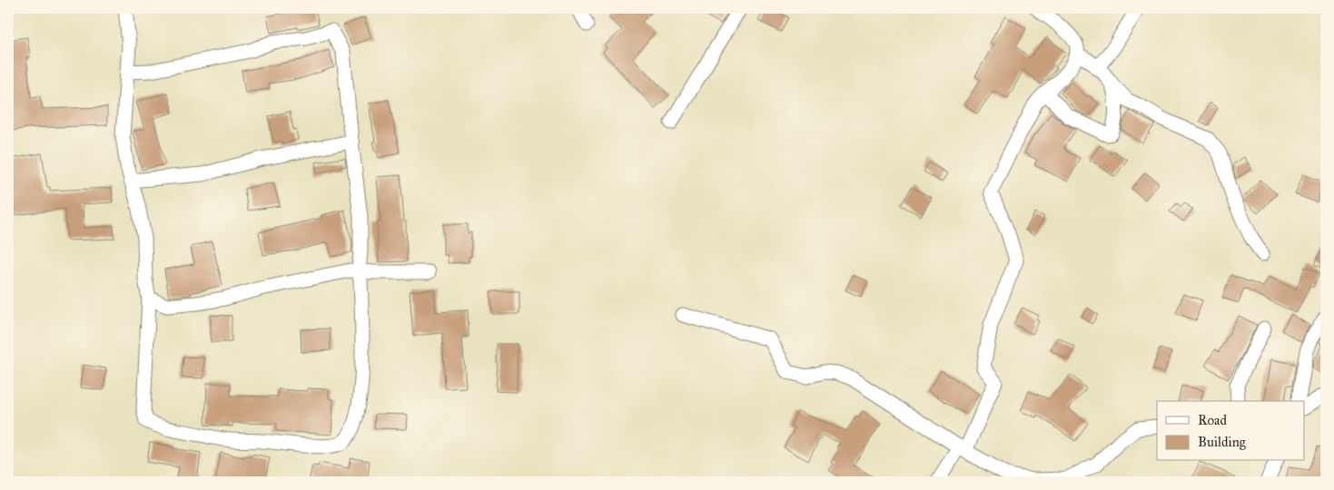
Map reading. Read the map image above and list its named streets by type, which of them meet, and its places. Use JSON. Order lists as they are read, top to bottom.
{
  "legend": ["Road", "Building"]
}
